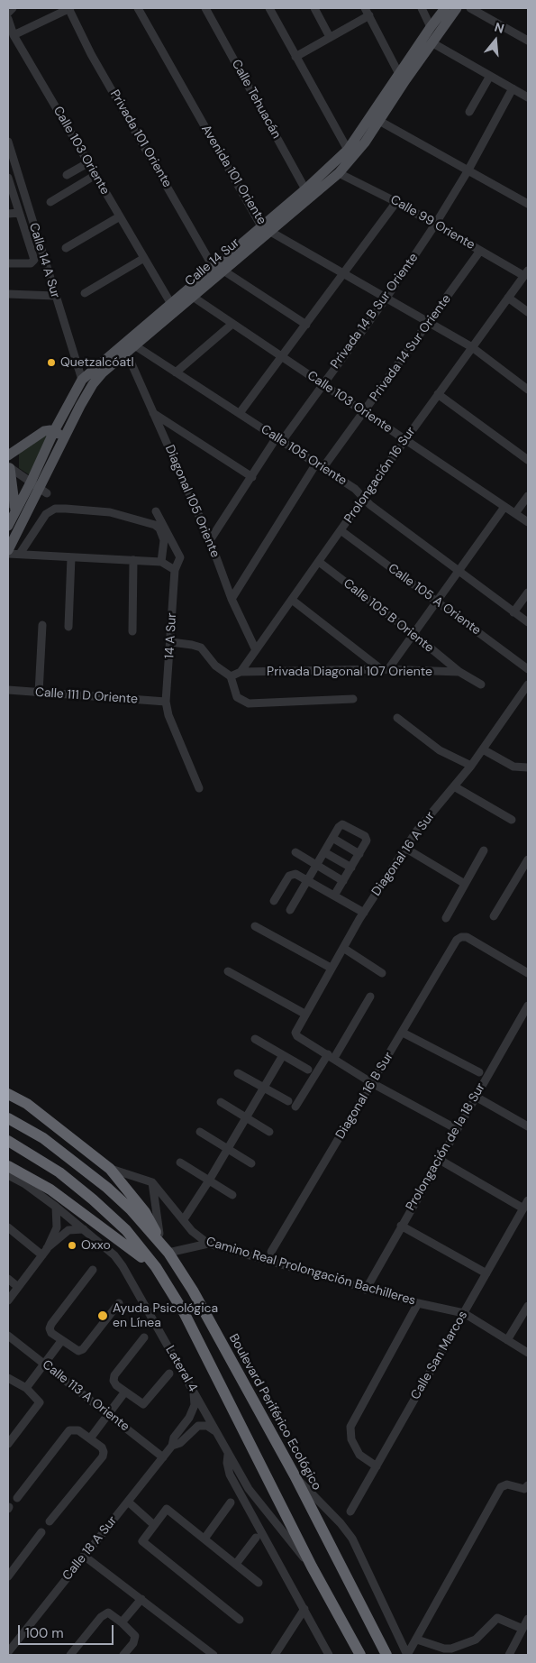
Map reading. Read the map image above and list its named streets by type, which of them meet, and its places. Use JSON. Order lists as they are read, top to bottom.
{
  "streets": {
    "highway": ["Boulevard Periférico Ecológico"],
    "main road": ["Calle 14 Sur"],
    "street": [
      "Calle Tehuacán",
      "Privada 101 Oriente",
      "Calle 103 Oriente",
      "Avenida 101 Oriente",
      "Calle 99 Oriente",
      "Calle 14 A Sur",
      "Privada 14 B Sur Oriente",
      "Privada 14 Sur Oriente",
      "Calle 105 Oriente",
      "Prolongación 16 Sur",
      "Diagonal 105 Oriente",
      "Calle 105 A Oriente",
      "Calle 105 B Oriente",
      "14 A Sur",
      "Privada Diagonal 107 Oriente",
      "Calle 111 D Oriente",
      "Diagonal 16 A Sur",
      "Diagonal 16 B Sur",
      "Prolongación de la 18 Sur",
      "Camino Real Prolongación Bachilleres",
      "Calle San Marcos",
      "Lateral 4",
      "Calle 113 A Oriente",
      "Calle 18 A Sur"
    ]
  },
  "crossings": [
    ["Calle Tehuacán", "Calle 14 Sur"],
    ["Privada 101 Oriente", "Calle 14 Sur"],
    ["Calle 103 Oriente", "Calle 14 Sur"],
    ["Calle 103 Oriente", "Privada 14 B Sur Oriente"],
    ["Calle 103 Oriente", "Privada 14 Sur Oriente"],
    ["Calle 103 Oriente", "Prolongación 16 Sur"],
    ["Avenida 101 Oriente", "Calle 14 Sur"],
    ["Avenida 101 Oriente", "Privada 14 B Sur Oriente"],
    ["Avenida 101 Oriente", "Privada 14 Sur Oriente"],
    ["Avenida 101 Oriente", "Prolongación 16 Sur"],
    ["Calle 99 Oriente", "Calle 14 Sur"],
    ["Calle 99 Oriente", "Privada 14 B Sur Oriente"],
    ["Calle 99 Oriente", "Privada 14 Sur Oriente"],
    ["Calle 99 Oriente", "Prolongación 16 Sur"],
    ["Calle 14 A Sur", "Calle 14 Sur"],
    ["Calle 14 Sur", "Calle 105 Oriente"],
    ["Calle 14 Sur", "Diagonal 105 Oriente"],
    ["Privada 14 B Sur Oriente", "Calle 105 Oriente"],
    ["Privada 14 B Sur Oriente", "Diagonal 105 Oriente"],
    ["Privada 14 Sur Oriente", "Calle 105 Oriente"],
    ["Privada 14 Sur Oriente", "Diagonal 105 Oriente"],
    ["Calle 105 Oriente", "Prolongación 16 Sur"],
    ["Prolongación 16 Sur", "Diagonal 105 Oriente"],
    ["Prolongación 16 Sur", "Calle 105 A Oriente"],
    ["Prolongación 16 Sur", "Calle 105 B Oriente"],
    ["Prolongación 16 Sur", "Privada Diagonal 107 Oriente"],
    ["Calle 105 B Oriente", "Privada Diagonal 107 Oriente"],
    ["14 A Sur", "Calle 111 D Oriente"],
    ["Prolongación de la 18 Sur", "Camino Real Prolongación Bachilleres"],
    ["Camino Real Prolongación Bachilleres", "Calle San Marcos"],
    ["Lateral 4", "Calle 18 A Sur"],
    ["Calle 113 A Oriente", "Calle 18 A Sur"]
  ],
  "places": ["Quetzalcóatl", "Oxxo", "Ayuda Psicológica en Línea"],
  "scale_bar": "100 m",
  "north": "top"
}
